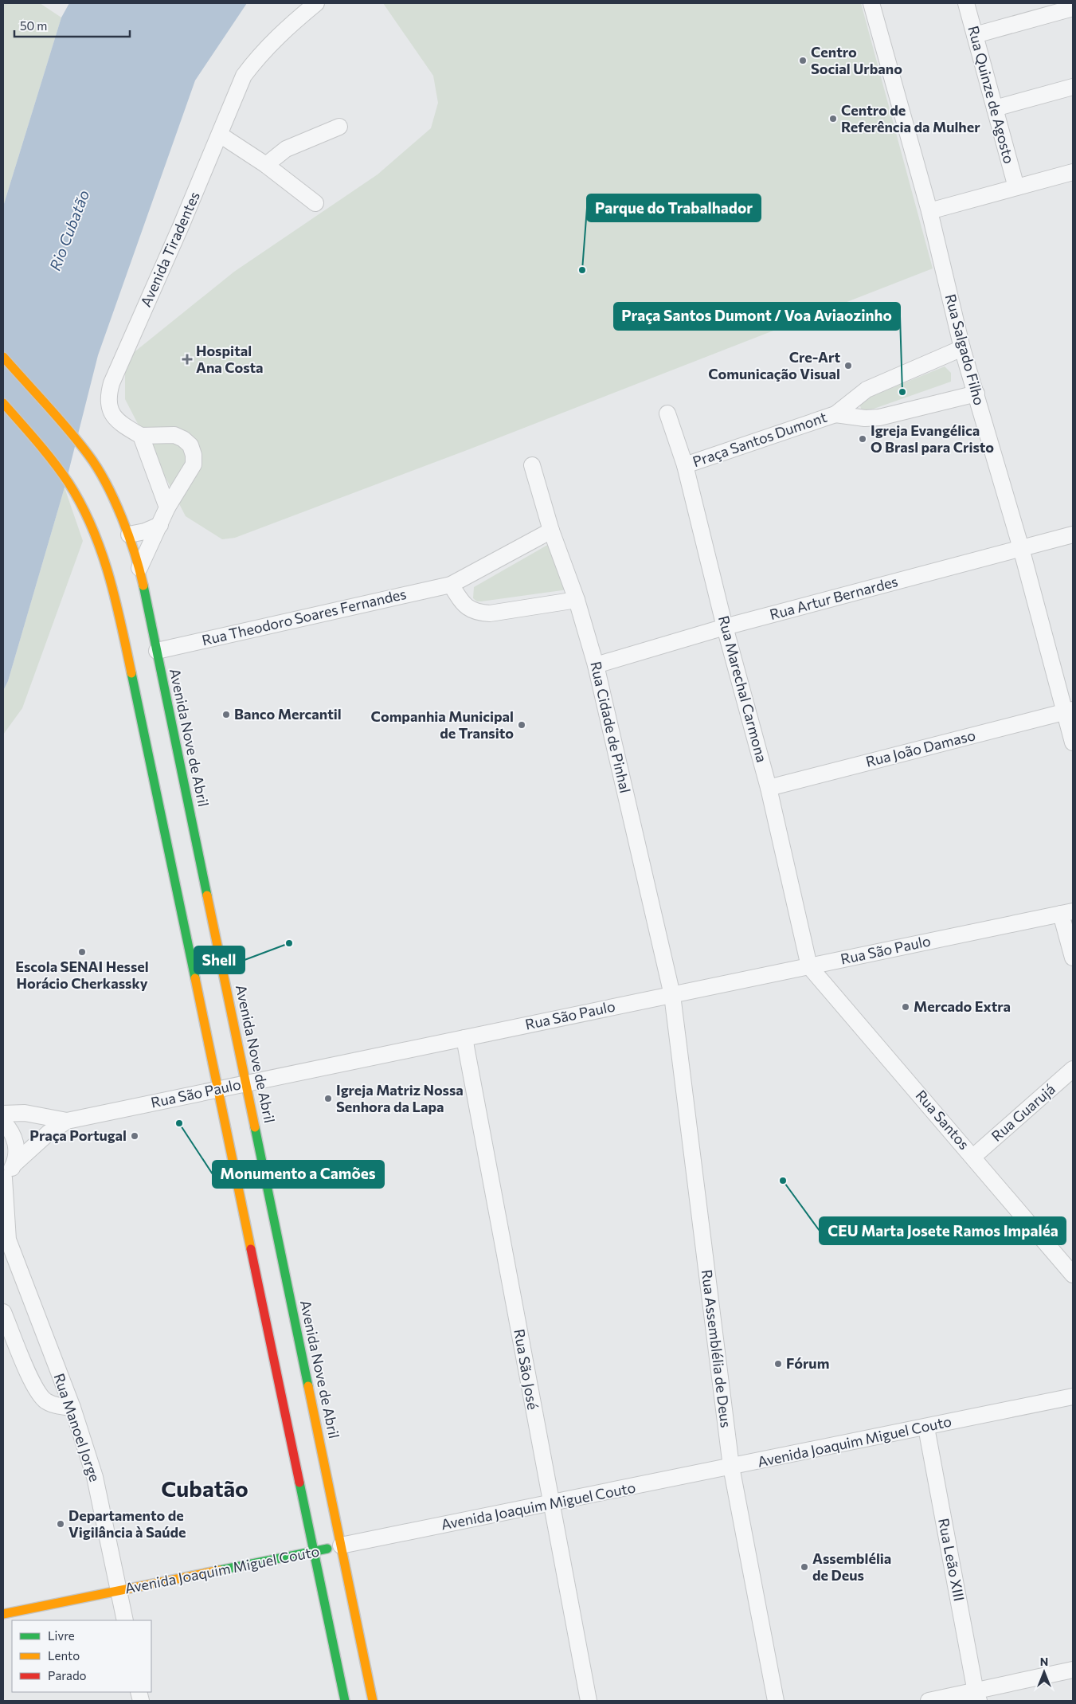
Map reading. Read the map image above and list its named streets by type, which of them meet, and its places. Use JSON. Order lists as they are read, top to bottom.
{
  "streets": {
    "main road": ["Avenida Nove de Abril", "Avenida Joaquim Miguel Couto"],
    "street": [
      "Rua Quinze de Agosto",
      "Avenida Tiradentes",
      "Rua Salgado Filho",
      "Praça Santos Dumont",
      "Rua Artur Bernardes",
      "Rua Theodoro Soares Fernandes",
      "Rua Marechal Carmona",
      "Rua Cidade de Pinhal",
      "Rua João Damaso",
      "Rua São Paulo",
      "Rua Guarujá",
      "Rua Santos",
      "Rua Assemblélia de Deus",
      "Rua São José",
      "Rua Manoel Jorge",
      "Rua Leão XIII"
    ]
  },
  "crossings": [
    ["Rua Salgado Filho", "Praça Santos Dumont"],
    ["Rua Salgado Filho", "Rua Artur Bernardes"],
    ["Rua Salgado Filho", "Rua João Damaso"],
    ["Praça Santos Dumont", "Rua Marechal Carmona"],
    ["Rua Artur Bernardes", "Rua Marechal Carmona"],
    ["Rua Artur Bernardes", "Rua Cidade de Pinhal"],
    ["Rua Theodoro Soares Fernandes", "Rua Cidade de Pinhal"],
    ["Rua Theodoro Soares Fernandes", "Avenida Nove de Abril"],
    ["Rua Marechal Carmona", "Rua João Damaso"],
    ["Rua Marechal Carmona", "Rua São Paulo"],
    ["Rua Marechal Carmona", "Rua Santos"],
    ["Rua Cidade de Pinhal", "Rua São Paulo"],
    ["Rua Cidade de Pinhal", "Rua Assemblélia de Deus"],
    ["Avenida Nove de Abril", "Rua São Paulo"],
    ["Avenida Nove de Abril", "Avenida Joaquim Miguel Couto"],
    ["Rua São Paulo", "Rua Santos"],
    ["Rua São Paulo", "Rua Assemblélia de Deus"],
    ["Rua São Paulo", "Rua São José"],
    ["Rua São Paulo", "Rua Manoel Jorge"],
    ["Rua Guarujá", "Rua Santos"],
    ["Rua Assemblélia de Deus", "Avenida Joaquim Miguel Couto"],
    ["Rua São José", "Avenida Joaquim Miguel Couto"],
    ["Rua Manoel Jorge", "Avenida Joaquim Miguel Couto"],
    ["Avenida Joaquim Miguel Couto", "Rua Leão XIII"]
  ],
  "districts": ["Cubatão"],
  "water": ["Rio Cubatão"],
  "places": {
    "other": [
      "Centro Social Urbano",
      "Centro de Referência da Mulher",
      "Parque do Trabalhador",
      "Cre-Art Comunicação Visual",
      "Praça Santos Dumont / Voa Aviaozinho",
      "Igreja Evangélica O Brasl para Cristo",
      "Banco Mercantil",
      "Companhia Municipal de Transito",
      "Shell",
      "Escola SENAI Hessel Horácio Cherkassky",
      "Mercado Extra",
      "Igreja Matriz Nossa Senhora da Lapa",
      "Monumento a Camões",
      "Praça Portugal",
      "CEU Marta Josete Ramos Impaléa",
      "Fórum",
      "Departamento de Vigilância à Saúde",
      "Assemblélia de Deus"
    ],
    "health": ["Hospital Ana Costa"]
  },
  "legend": ["Livre", "Lento", "Parado"],
  "scale_bar": "50 m",
  "north": "top"
}
